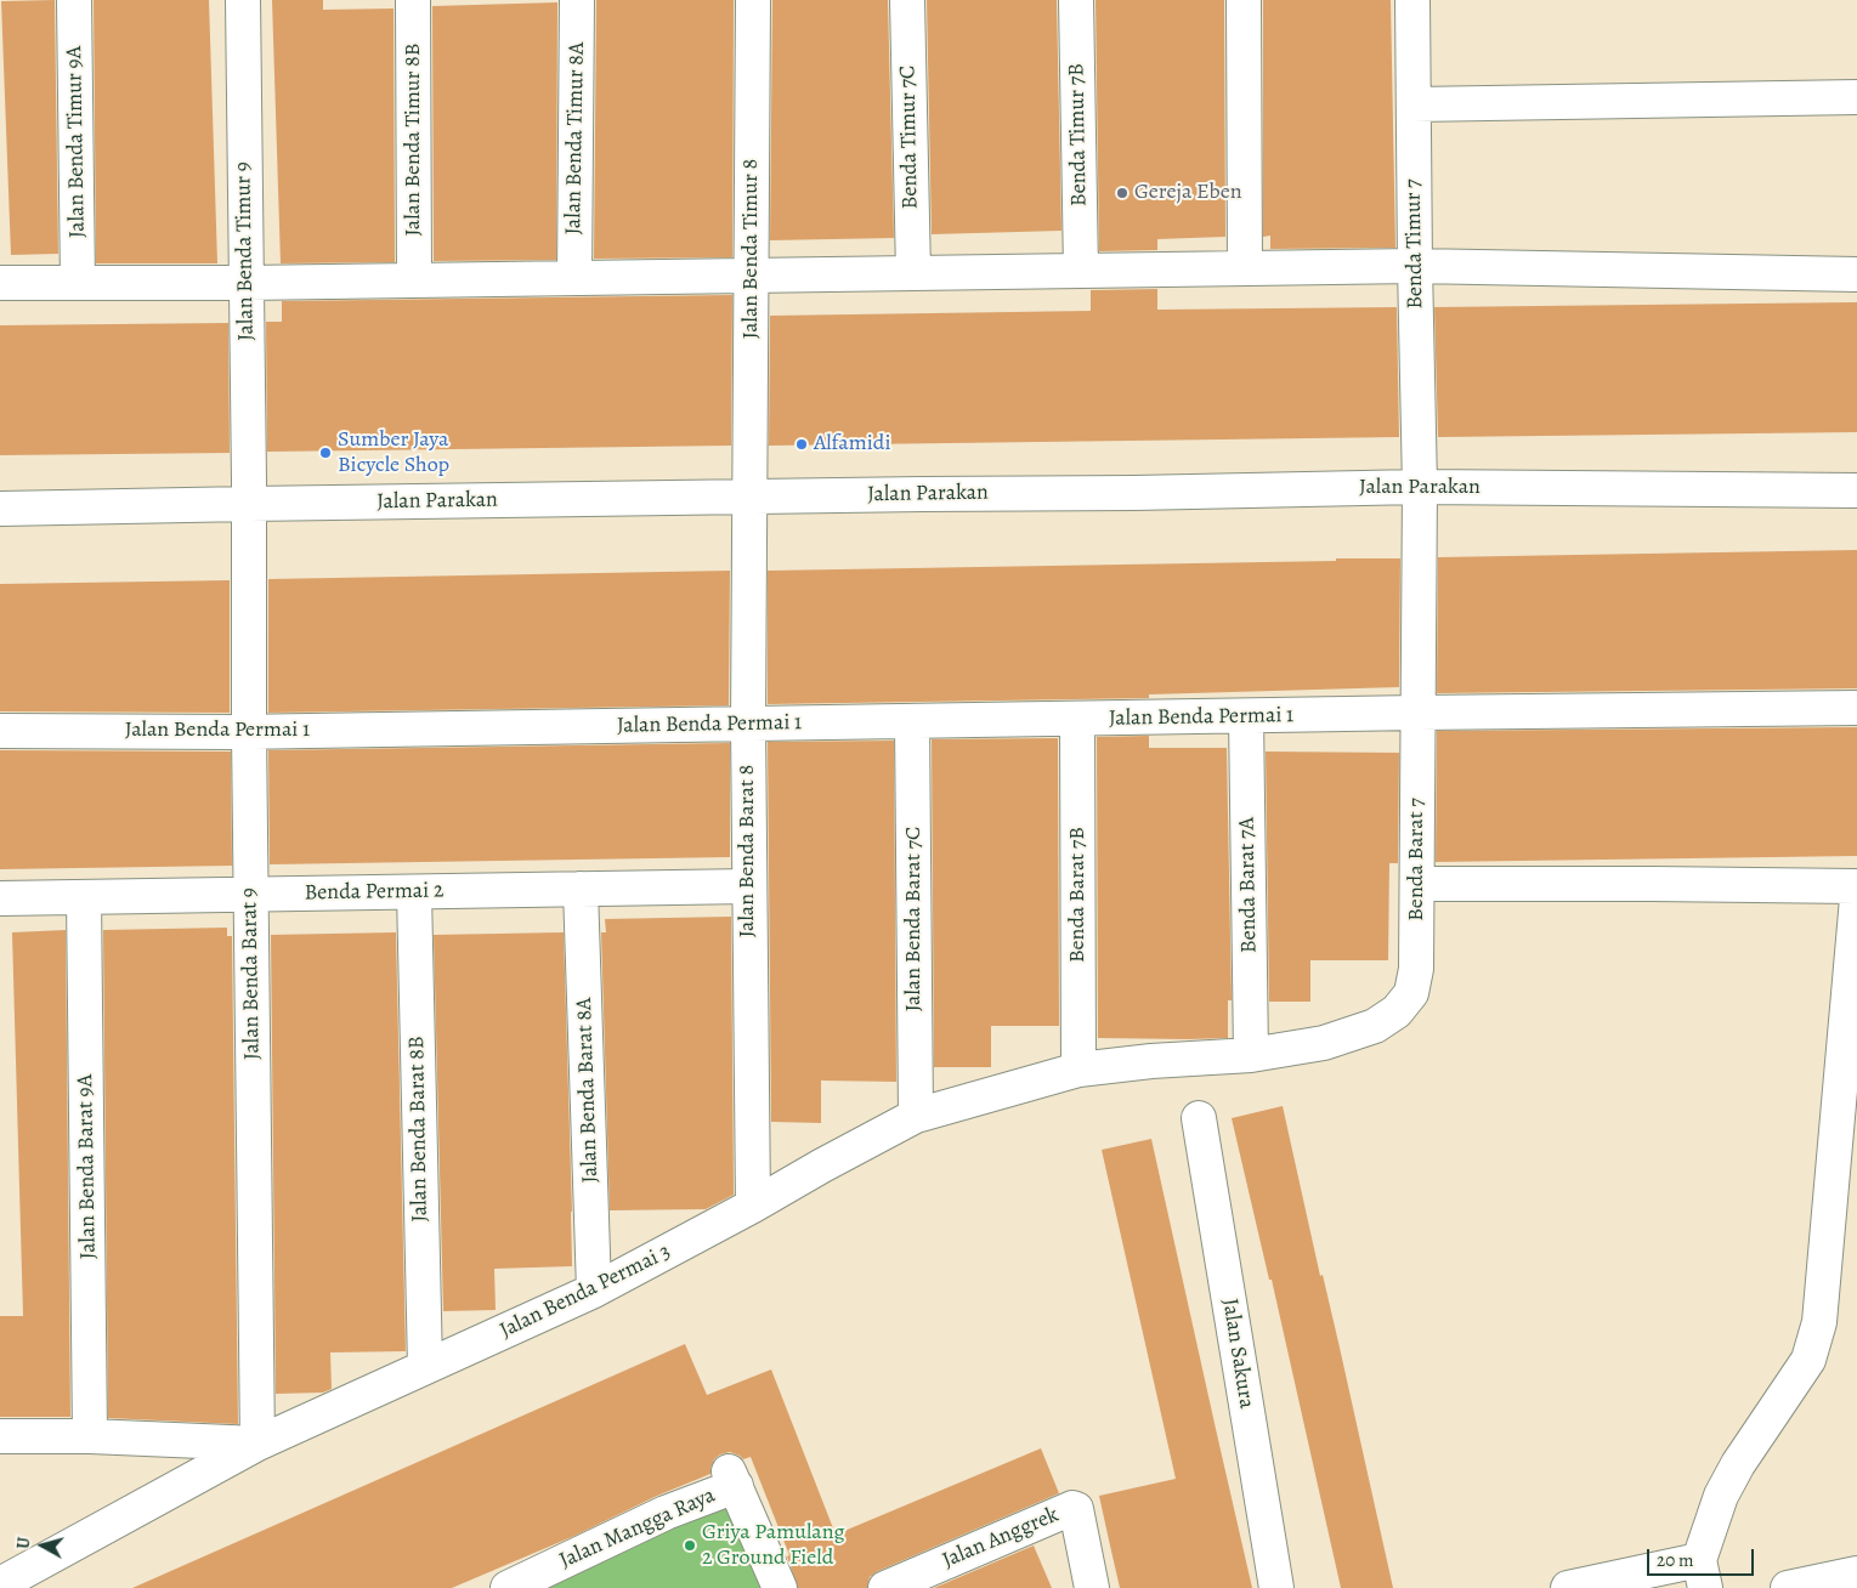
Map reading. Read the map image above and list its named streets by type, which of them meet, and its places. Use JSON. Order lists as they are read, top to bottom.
{
  "streets": {
    "street": [
      "Benda Timur 7B",
      "Benda Timur 7C",
      "Jalan Benda Timur 8A",
      "Jalan Benda Timur 8B",
      "Jalan Benda Timur 9A",
      "Benda Timur 7",
      "Jalan Benda Timur 8",
      "Jalan Benda Timur 9",
      "Jalan Parakan",
      "Jalan Benda Permai 1",
      "Jalan Benda Barat 8",
      "Benda Barat 7",
      "Benda Barat 7A",
      "Benda Permai 2",
      "Benda Barat 7B",
      "Jalan Benda Barat 7C",
      "Jalan Benda Barat 9",
      "Jalan Benda Barat 8A",
      "Jalan Benda Barat 8B",
      "Jalan Benda Barat 9A",
      "Jalan Benda Permai 3",
      "Jalan Sakura",
      "Jalan Mangga Raya",
      "Jalan Anggrek"
    ]
  },
  "crossings": [
    ["Benda Timur 7", "Jalan Parakan"],
    ["Benda Timur 7", "Benda Barat 7"],
    ["Jalan Benda Timur 8", "Jalan Parakan"],
    ["Jalan Benda Timur 8", "Jalan Benda Barat 8"],
    ["Jalan Benda Timur 9", "Jalan Parakan"],
    ["Jalan Benda Timur 9", "Jalan Benda Barat 9"],
    ["Jalan Parakan", "Jalan Benda Barat 8"],
    ["Jalan Parakan", "Benda Barat 7"],
    ["Jalan Parakan", "Jalan Benda Barat 9"],
    ["Jalan Benda Permai 1", "Jalan Benda Barat 8"],
    ["Jalan Benda Permai 1", "Benda Barat 7"],
    ["Jalan Benda Permai 1", "Benda Barat 7A"],
    ["Jalan Benda Permai 1", "Benda Barat 7B"],
    ["Jalan Benda Permai 1", "Jalan Benda Barat 7C"],
    ["Jalan Benda Permai 1", "Jalan Benda Barat 9"],
    ["Jalan Benda Barat 8", "Benda Permai 2"],
    ["Jalan Benda Barat 8", "Jalan Benda Permai 3"],
    ["Benda Barat 7", "Benda Barat 7A"],
    ["Benda Barat 7", "Jalan Benda Permai 3"],
    ["Benda Permai 2", "Jalan Benda Barat 9"],
    ["Benda Permai 2", "Jalan Benda Barat 8A"],
    ["Benda Permai 2", "Jalan Benda Barat 8B"],
    ["Benda Permai 2", "Jalan Benda Barat 9A"],
    ["Benda Barat 7B", "Jalan Benda Permai 3"],
    ["Jalan Benda Barat 7C", "Jalan Benda Permai 3"],
    ["Jalan Benda Barat 9", "Jalan Benda Permai 3"],
    ["Jalan Benda Barat 8A", "Jalan Benda Permai 3"],
    ["Jalan Benda Barat 8B", "Jalan Benda Permai 3"]
  ],
  "places": [
    "Gereja Eben",
    "Alfamidi",
    "Sumber Jaya Bicycle Shop",
    "Griya Pamulang 2 Ground Field"
  ],
  "scale_bar": "20 m",
  "north": "left"
}
